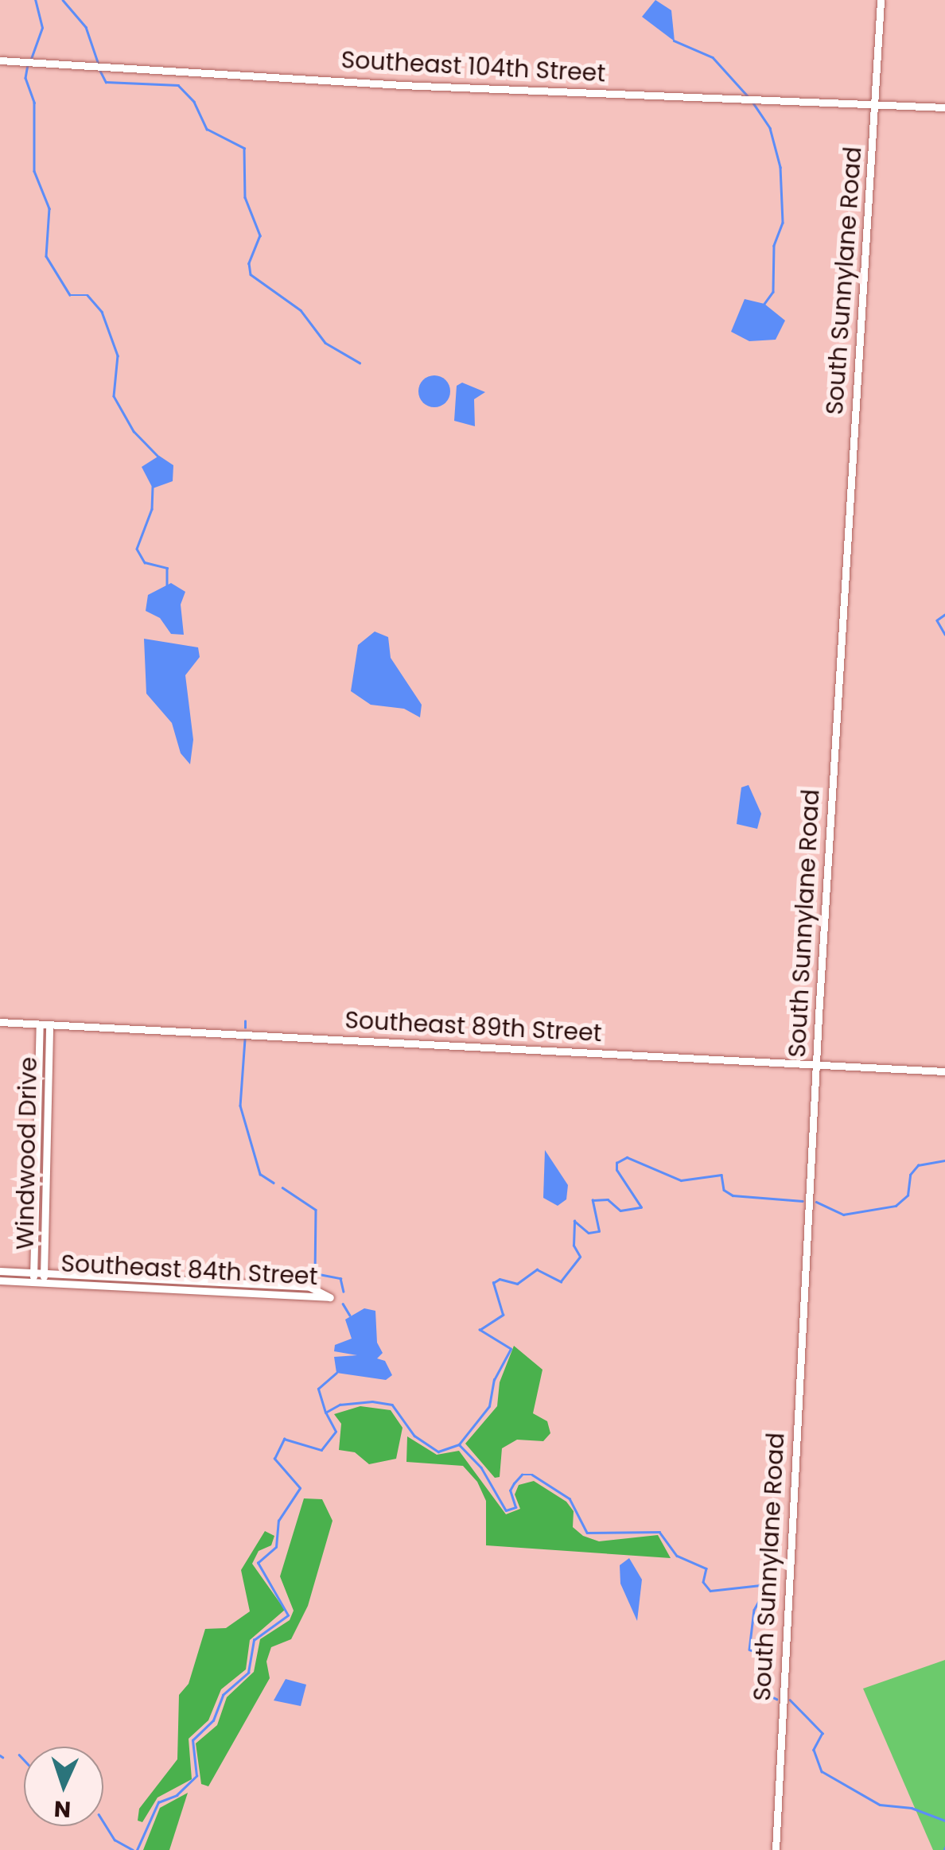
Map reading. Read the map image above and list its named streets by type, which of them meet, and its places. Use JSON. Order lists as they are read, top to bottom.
{
  "streets": {
    "street": [
      "Southeast 104th Street",
      "South Sunnylane Road",
      "Southeast 89th Street",
      "Windwood Drive",
      "Southeast 84th Street"
    ]
  },
  "crossings": [
    ["Southeast 104th Street", "South Sunnylane Road"],
    ["South Sunnylane Road", "Southeast 89th Street"],
    ["Southeast 89th Street", "Windwood Drive"],
    ["Windwood Drive", "Southeast 84th Street"]
  ],
  "north": "bottom"
}
